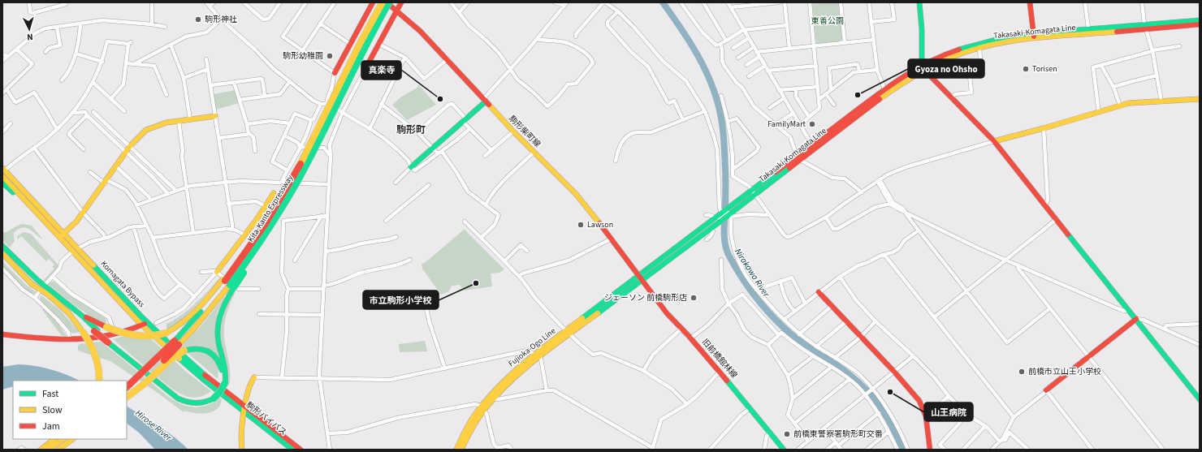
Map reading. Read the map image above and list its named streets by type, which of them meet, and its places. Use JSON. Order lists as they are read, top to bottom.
{
  "streets": {
    "main road": [
      "Takasaki-Komagata Line",
      "駒形柴町線",
      "Kita-Kanto Expressway",
      "Komagata Bypass",
      "Fujioka-Ogo Line",
      "旧前橋館林線",
      "駒形バイパス"
    ]
  },
  "crossings": [
    ["Takasaki-Komagata Line", "駒形柴町線"],
    ["Takasaki-Komagata Line", "Fujioka-Ogo Line"],
    ["Takasaki-Komagata Line", "旧前橋館林線"],
    ["駒形柴町線", "Fujioka-Ogo Line"],
    ["駒形柴町線", "旧前橋館林線"],
    ["Komagata Bypass", "駒形バイパス"],
    ["Fujioka-Ogo Line", "旧前橋館林線"]
  ],
  "districts": ["駒形町"],
  "water": ["Nirakawa River", "Hirose River"],
  "parks": ["東善公園"],
  "places": [
    "駒形神社",
    "駒形幼稚園",
    "Torisen",
    "Gyoza no Ohsho",
    "真楽寺",
    "FamilyMart",
    "Lawson",
    "市立駒形小学校",
    "ジェーソン 前橋駒形店",
    "前橋市立山王小学校",
    "山王病院",
    "前橋東警察署駒形町交番"
  ],
  "legend": ["Fast", "Slow", "Jam"],
  "north": "bottom"
}
